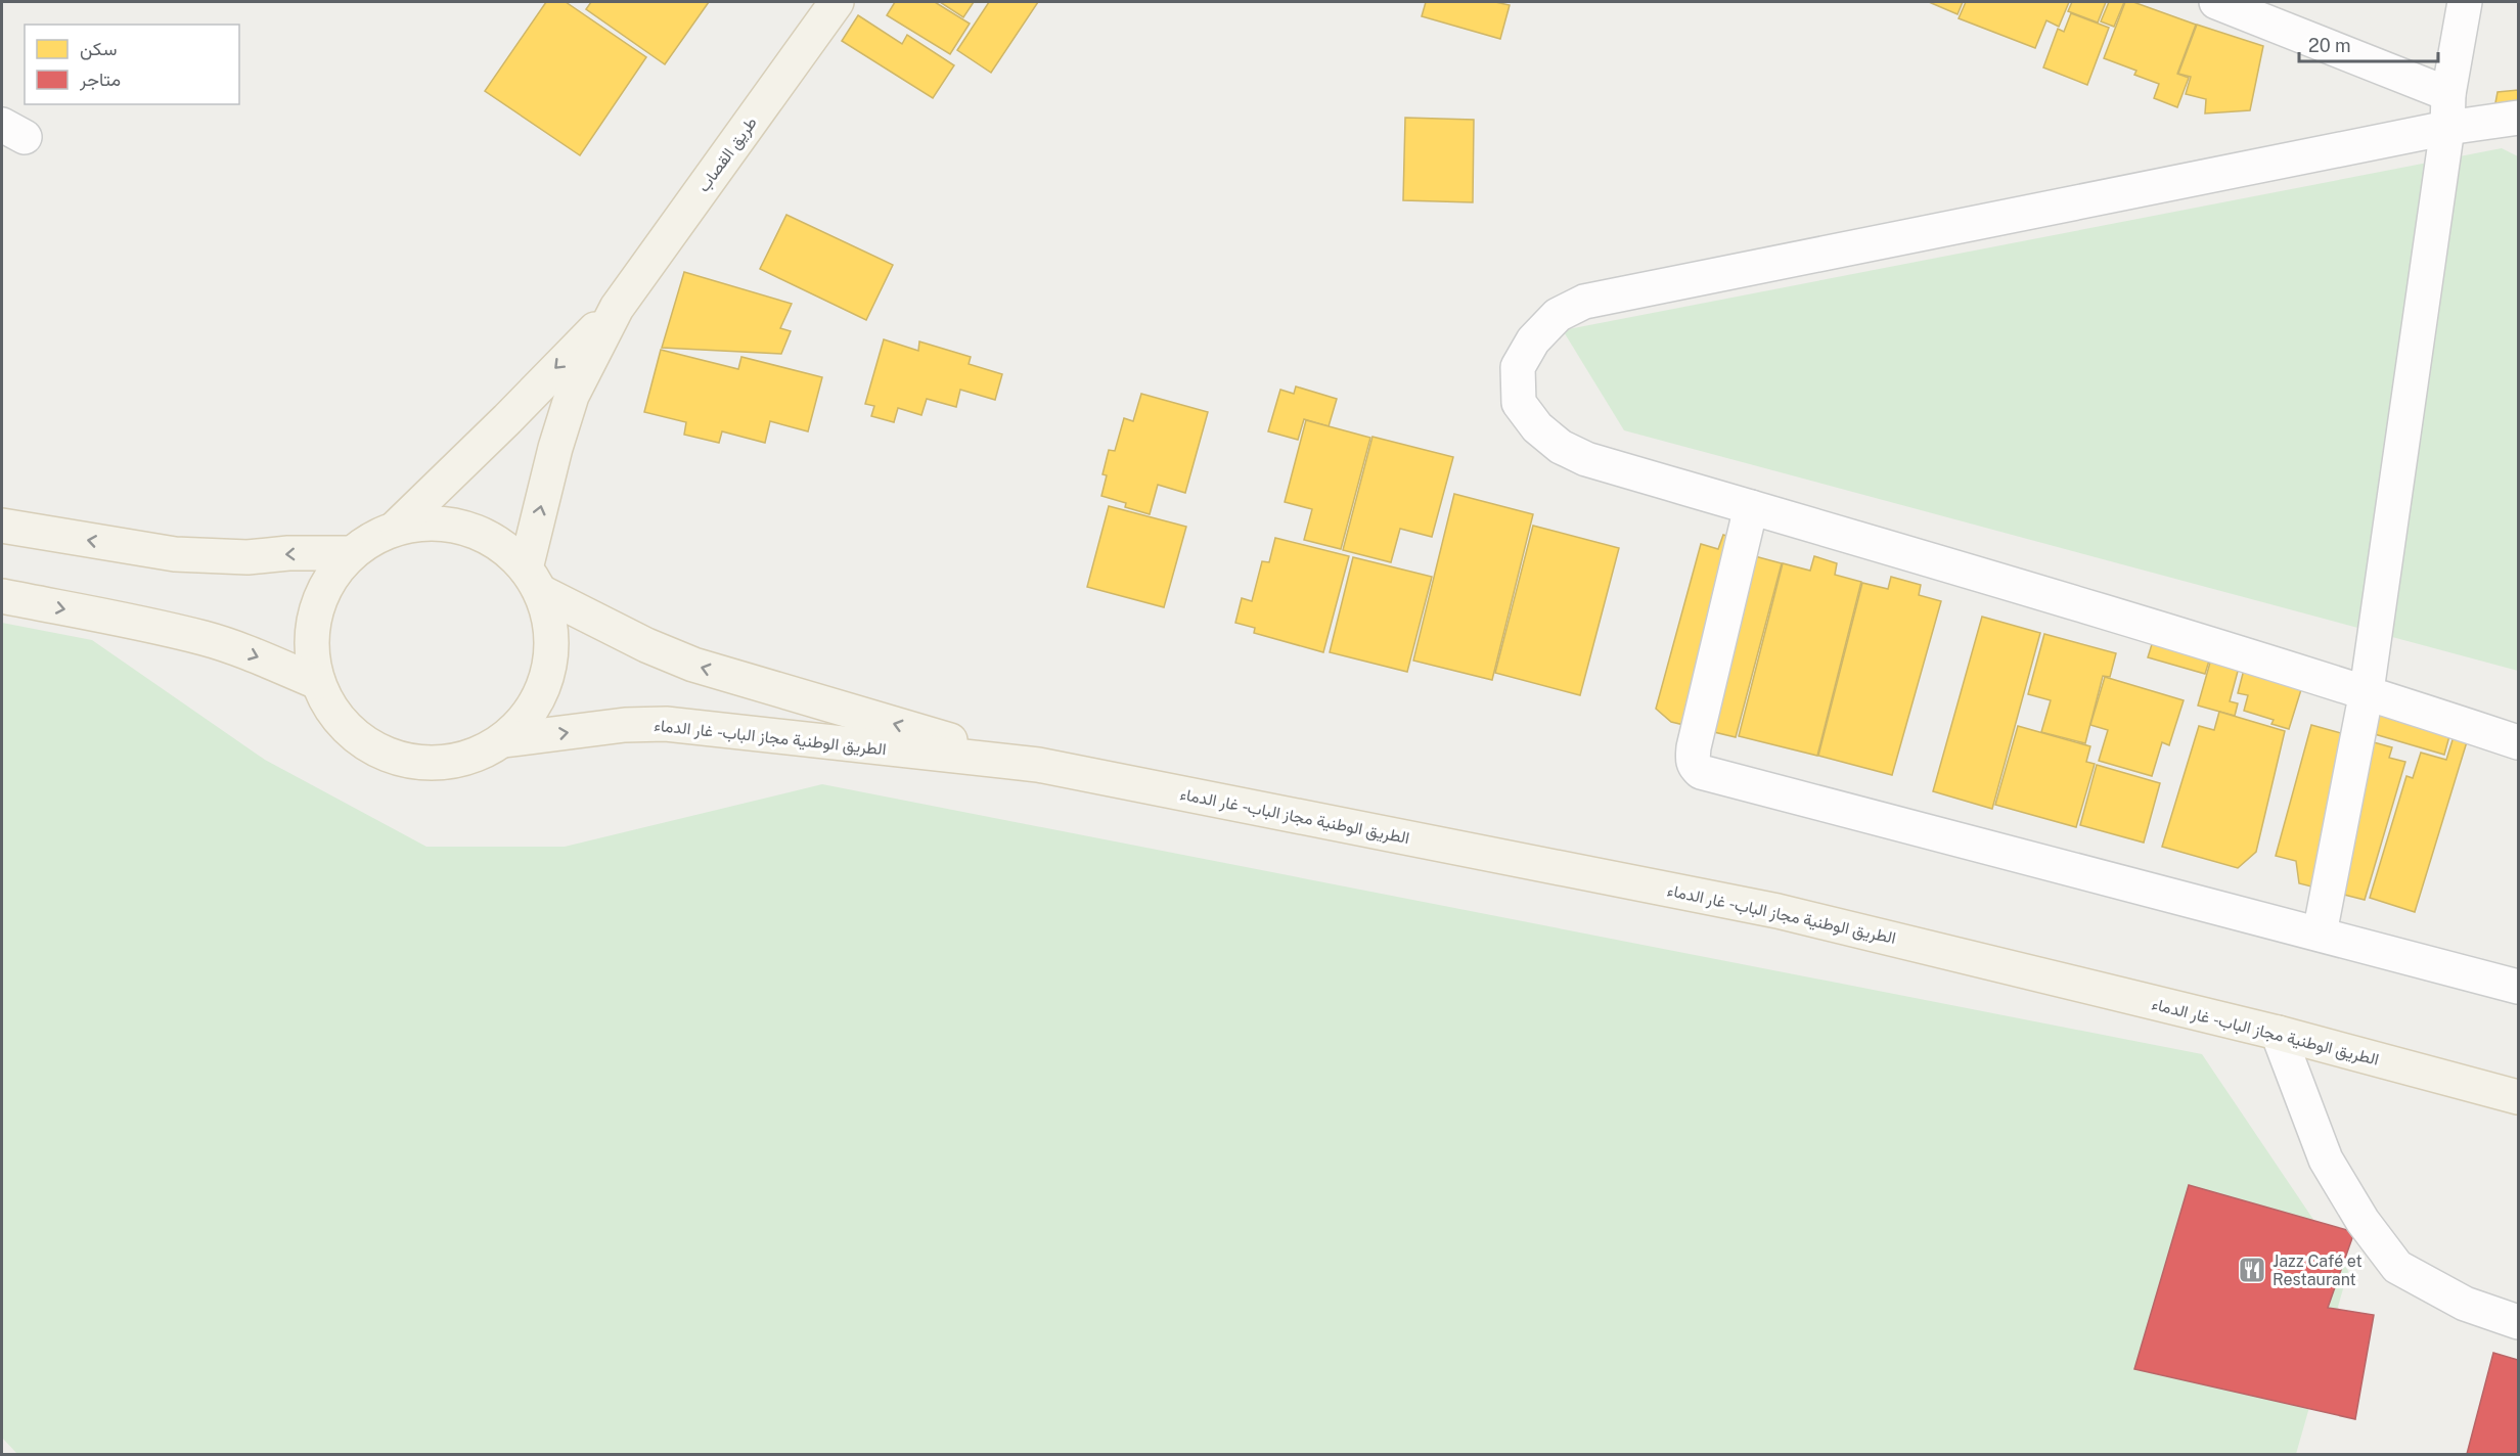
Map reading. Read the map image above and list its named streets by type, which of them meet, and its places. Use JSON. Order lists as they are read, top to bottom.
{
  "streets": {
    "main road": ["طريق القصاب", "الطريق الوطنية مجاز الباب - غار الدماء"]
  },
  "crossings": [
    ["طريق القصاب", "الطريق الوطنية مجاز الباب - غار الدماء"]
  ],
  "places": {
    "restaurant": ["Jazz Café et Restaurant"]
  },
  "legend": ["سكن", "متاجر"],
  "scale_bar": "20 m"
}
